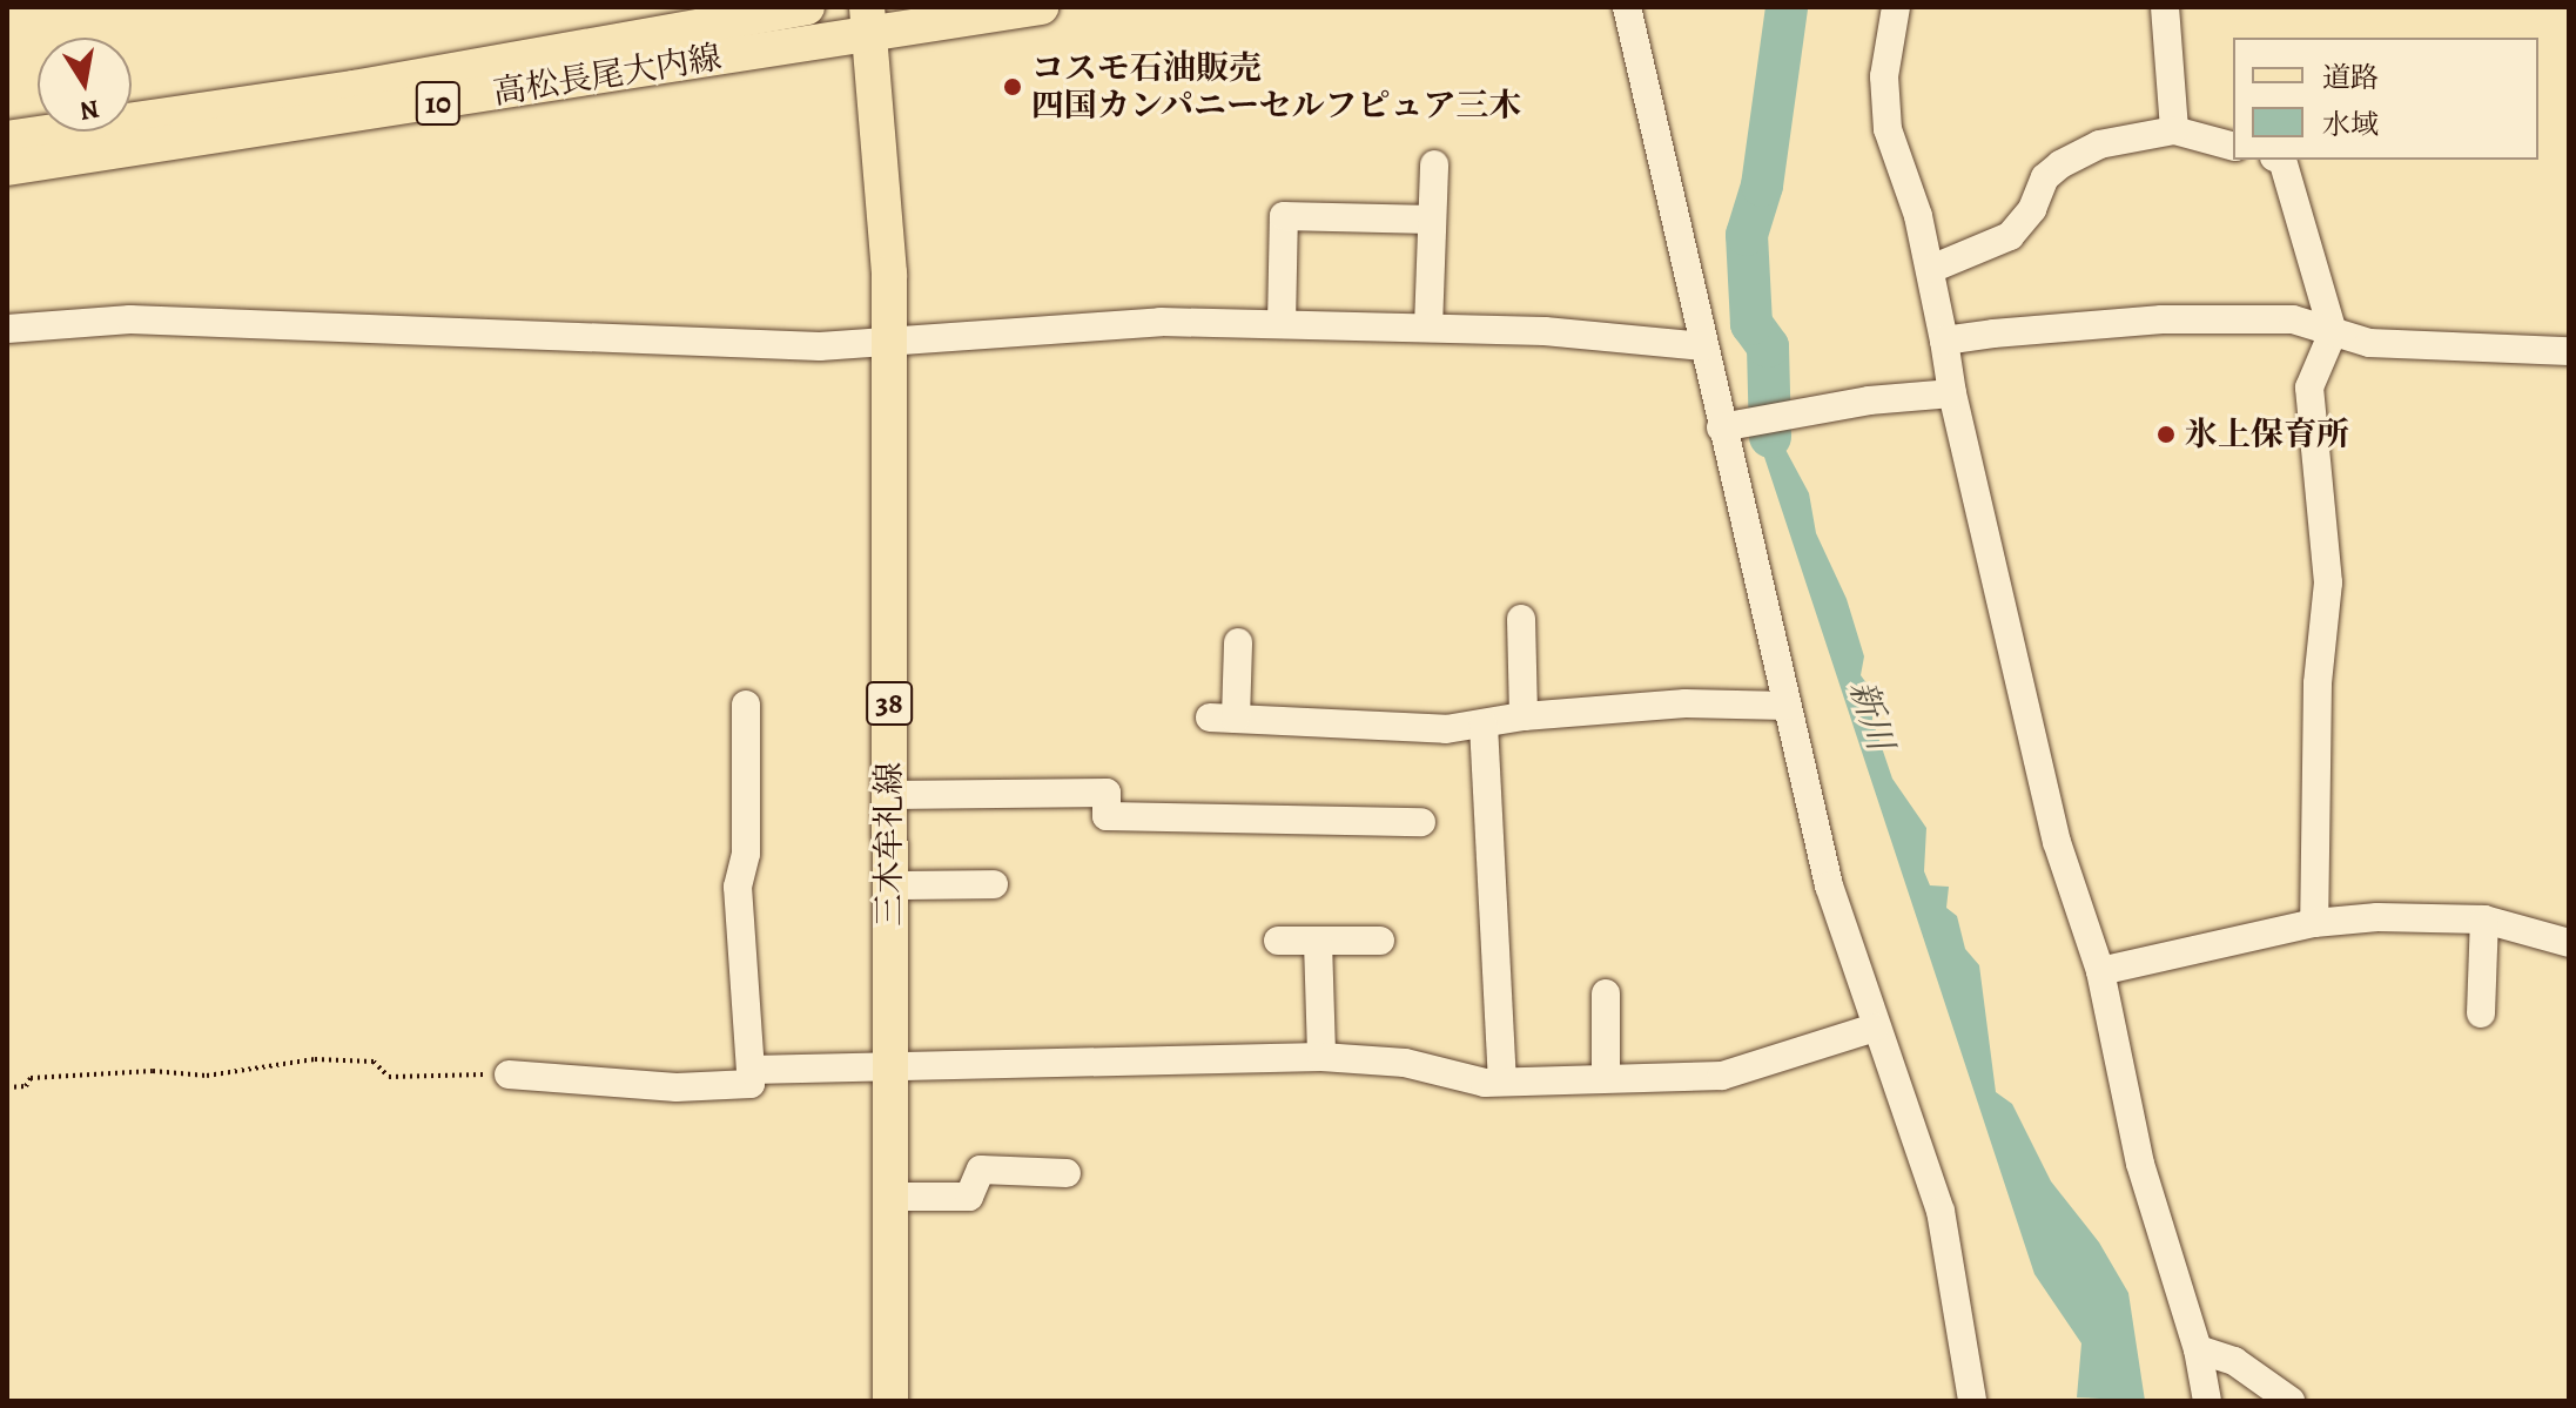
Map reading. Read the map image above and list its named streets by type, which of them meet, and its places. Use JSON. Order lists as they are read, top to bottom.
{
  "streets": {
    "main road": [
      "高松長尾大内線",
      "10",
      "38",
      "三木牟礼線"
    ]
  },
  "crossings": [
    ["高松長尾大内線", "三木牟礼線"]
  ],
  "water": ["新川"],
  "places": ["コスモ石油販売 四国カンパニーセルフピュア三木", "氷上保育所"],
  "legend": ["道路", "水域"],
  "north": "bottom"
}
